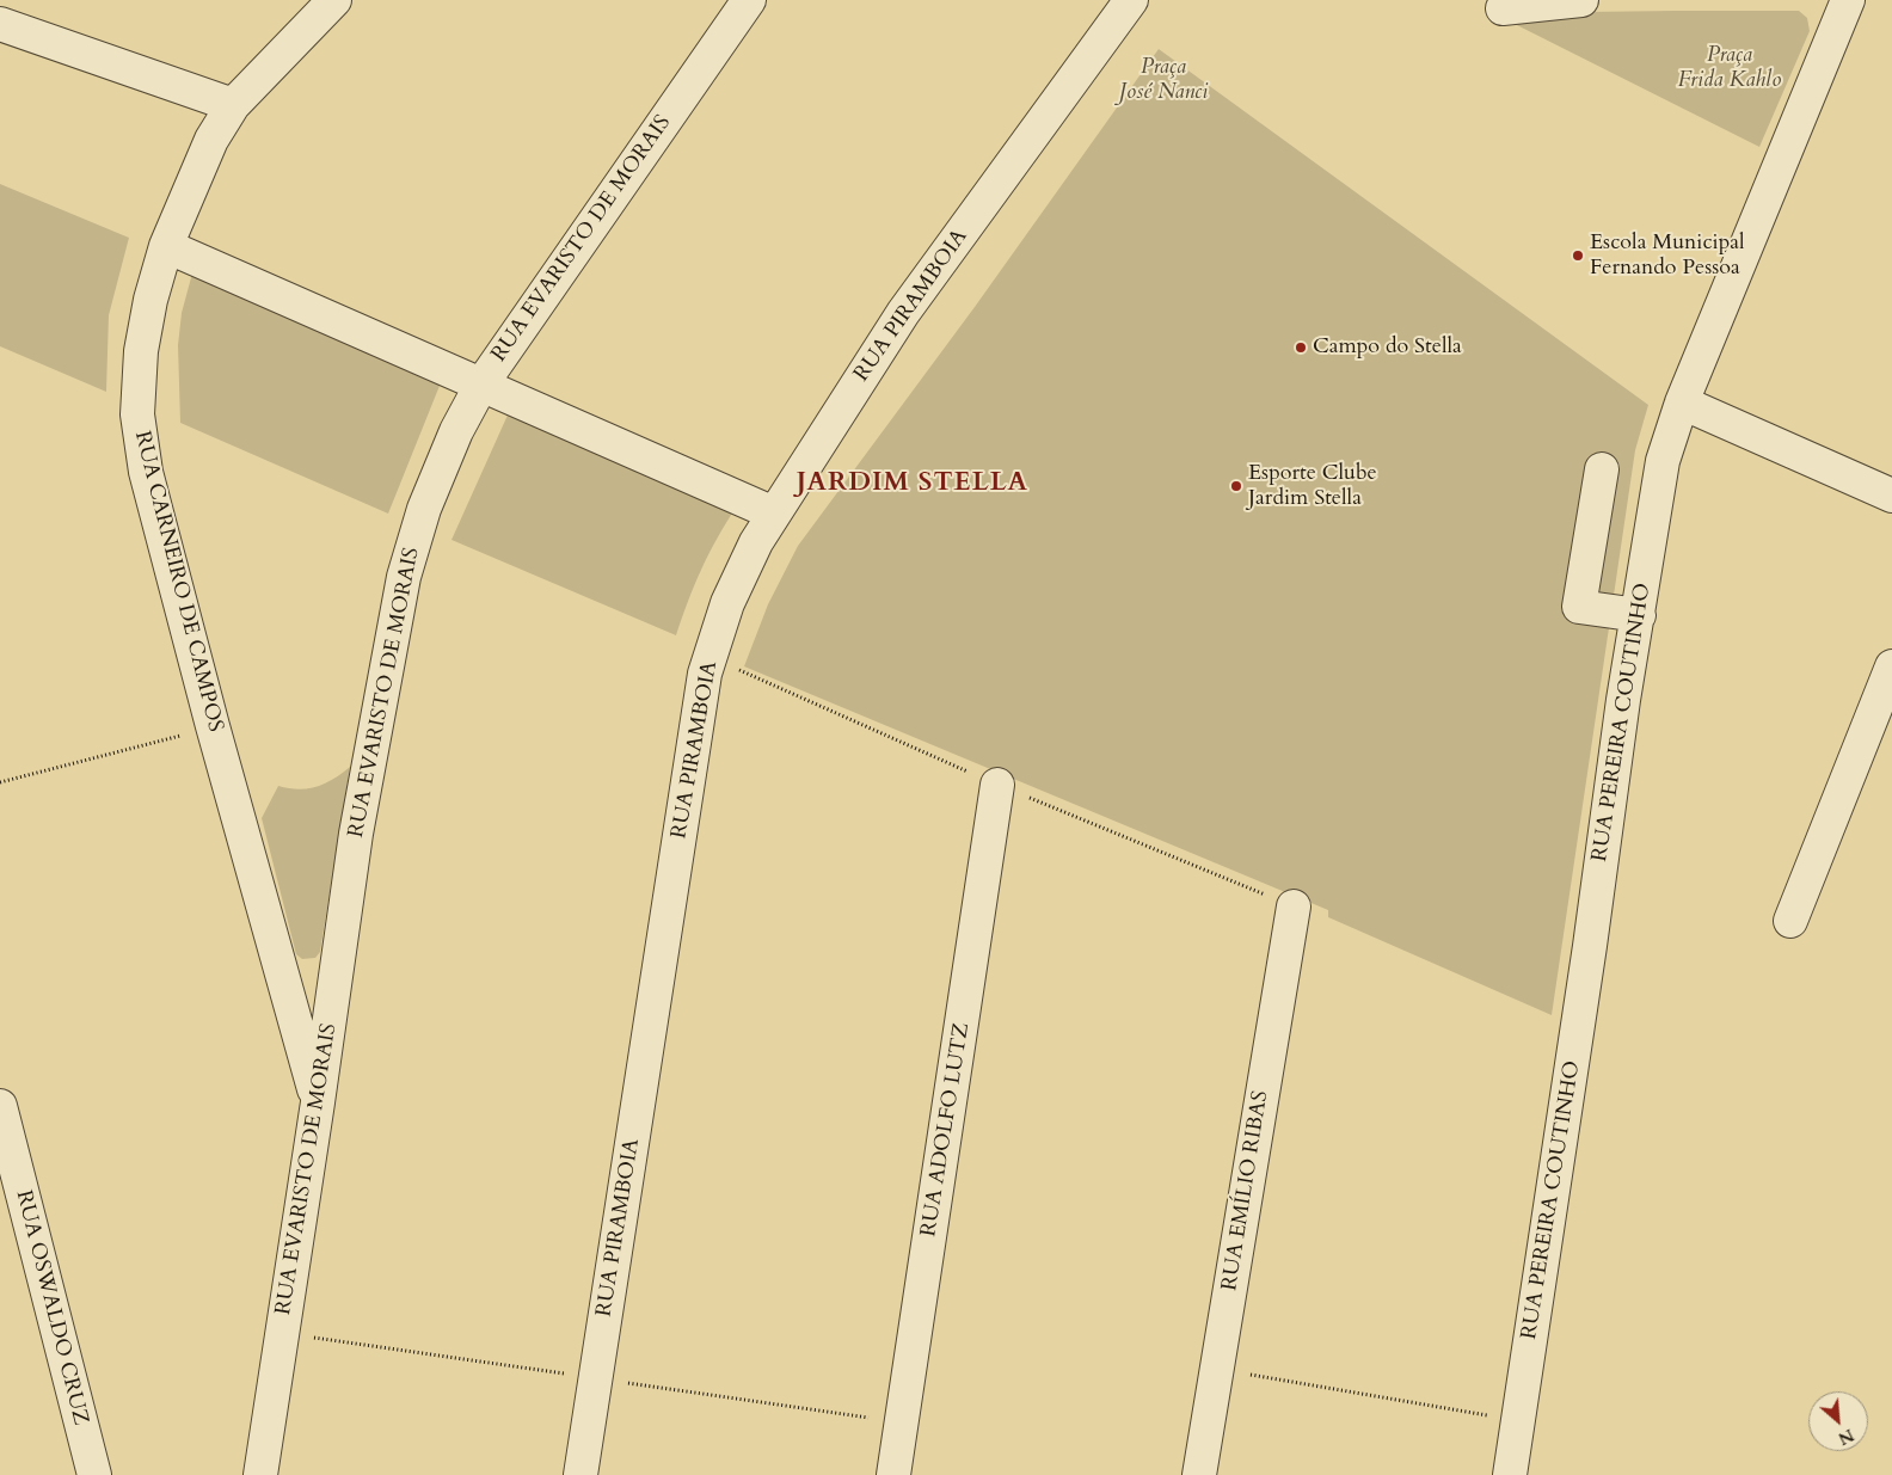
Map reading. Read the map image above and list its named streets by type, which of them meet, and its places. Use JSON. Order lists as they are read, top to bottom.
{
  "streets": {
    "street": [
      "RUA EVARISTO DE MORAIS",
      "RUA PIRAMBOIA",
      "RUA CARNEIRO DE CAMPOS",
      "RUA PEREIRA COUTINHO",
      "RUA ADOLFO LUTZ",
      "RUA EMÍLIO RIBAS",
      "RUA OSWALDO CRUZ"
    ]
  },
  "crossings": [
    ["RUA EVARISTO DE MORAIS", "RUA CARNEIRO DE CAMPOS"]
  ],
  "districts": ["JARDIM STELLA"],
  "parks": ["Praça Frida Kahlo", "Praça José Nanci"],
  "places": ["Escola Municipal Fernando Pessoa", "Campo do Stella", "Esporte Clube Jardim Stella"],
  "north": "bottom right"
}
